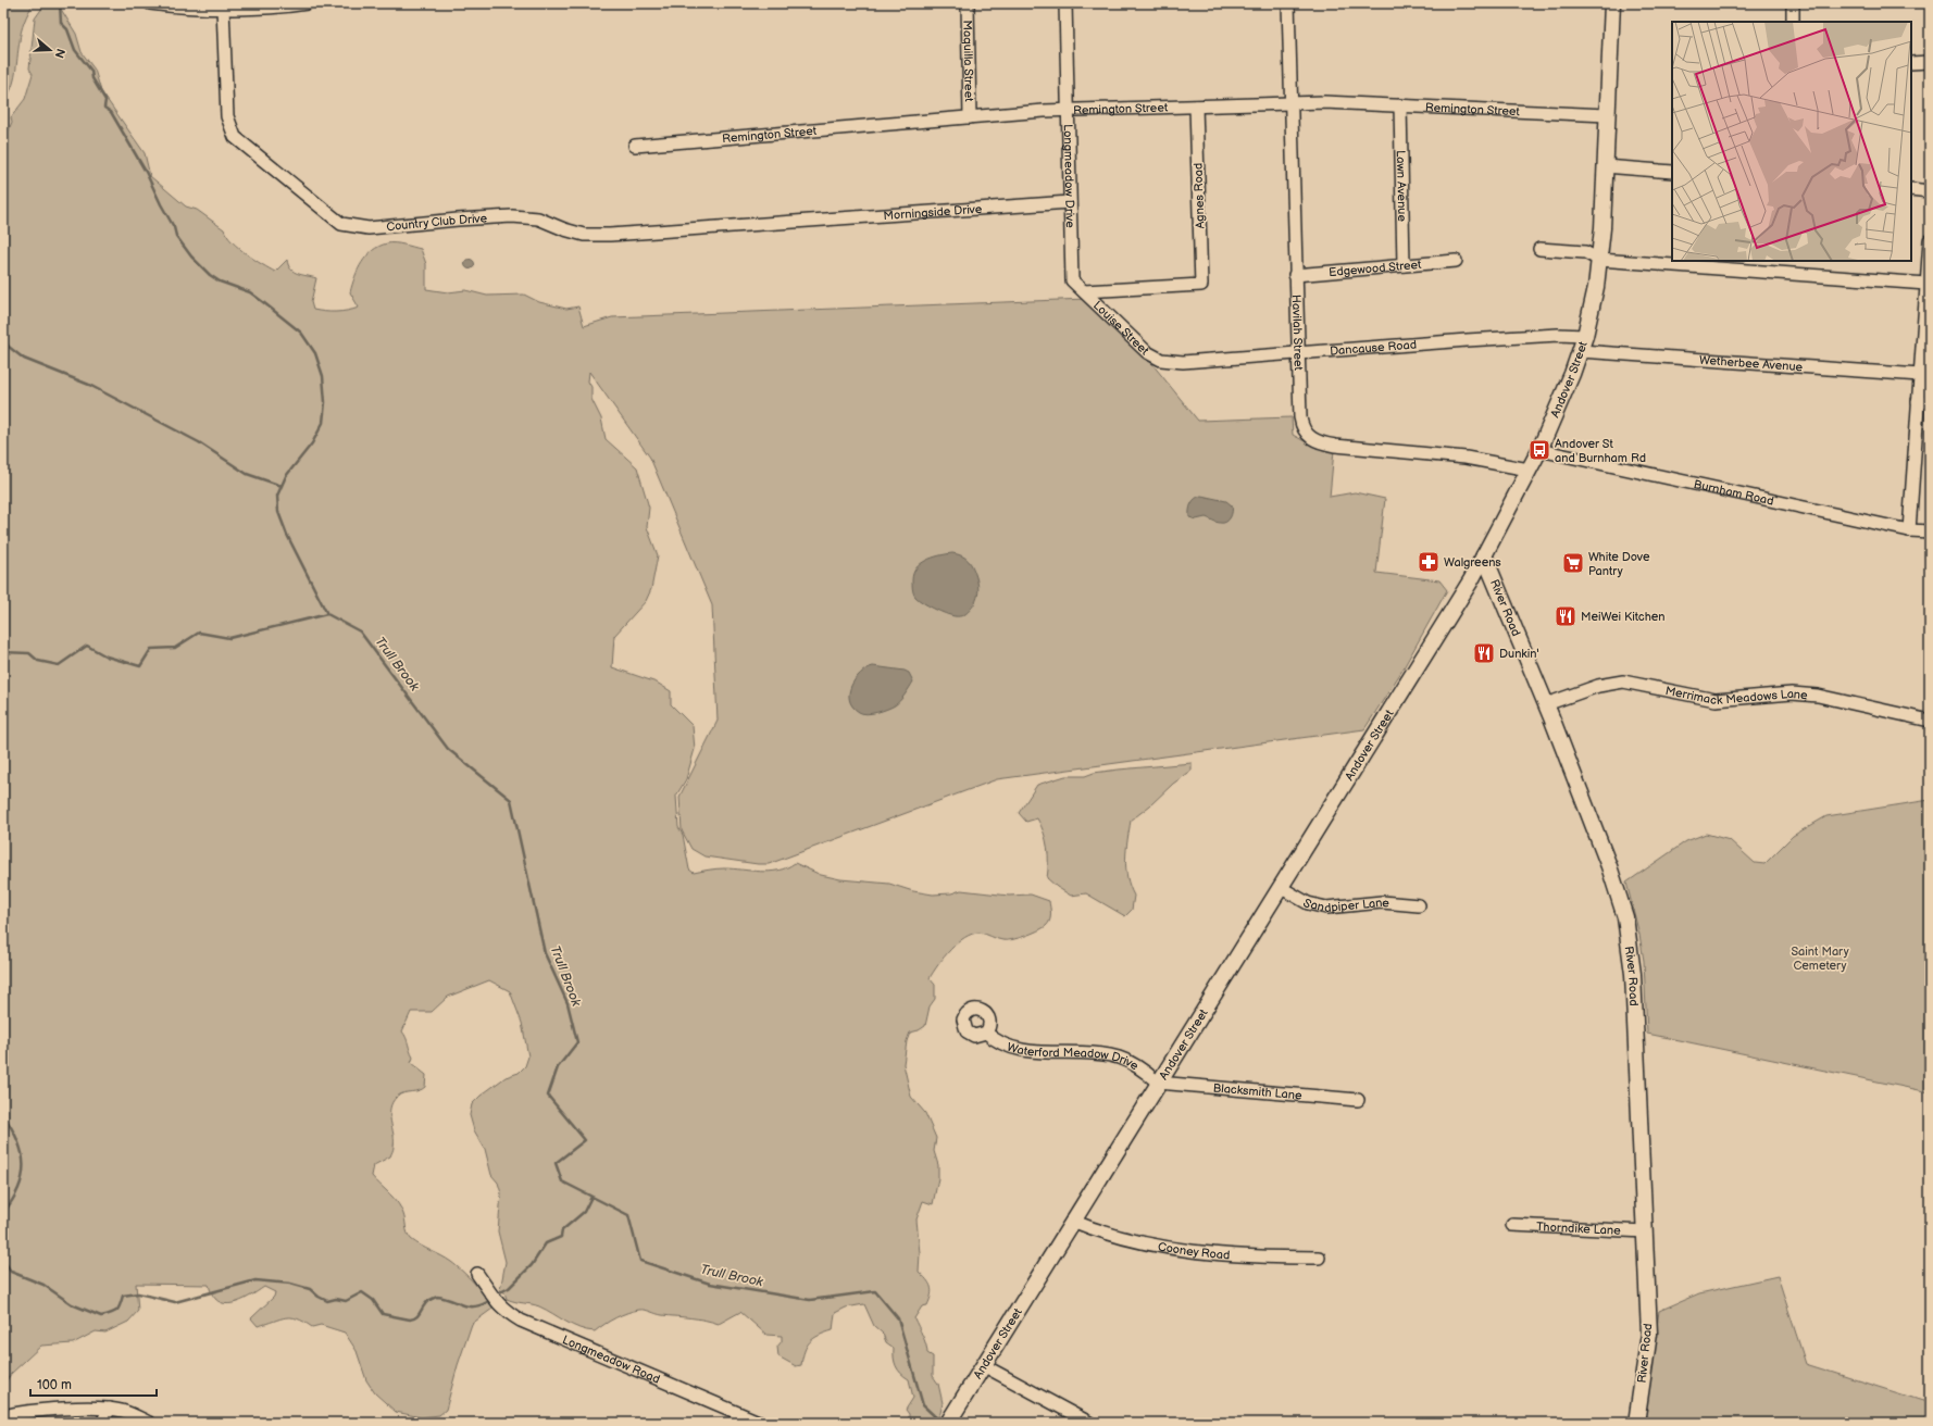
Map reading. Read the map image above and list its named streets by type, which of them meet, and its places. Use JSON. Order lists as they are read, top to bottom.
{
  "streets": {
    "main road": ["Andover Street", "River Road"],
    "street": [
      "Maquilla Street",
      "Remington Street",
      "Longmeadow Drive",
      "Lawn Avenue",
      "Agnes Road",
      "Morningside Drive",
      "Country Club Drive",
      "Edgewood Street",
      "Louise Street",
      "Havilah Street",
      "Dancause Road",
      "Wetherbee Avenue",
      "Burnham Road",
      "Merrimack Meadows Lane",
      "Sandpiper Lane",
      "Waterford Meadow Drive",
      "Blacksmith Lane",
      "Thorndike Lane",
      "Cooney Road",
      "Longmeadow Road"
    ]
  },
  "crossings": [
    ["Maquilla Street", "Remington Street"],
    ["Remington Street", "Longmeadow Drive"],
    ["Remington Street", "Lawn Avenue"],
    ["Remington Street", "Agnes Road"],
    ["Remington Street", "Havilah Street"],
    ["Remington Street", "Andover Street"],
    ["Longmeadow Drive", "Agnes Road"],
    ["Longmeadow Drive", "Morningside Drive"],
    ["Longmeadow Drive", "Louise Street"],
    ["Lawn Avenue", "Edgewood Street"],
    ["Agnes Road", "Louise Street"],
    ["Morningside Drive", "Country Club Drive"],
    ["Edgewood Street", "Havilah Street"],
    ["Louise Street", "Dancause Road"],
    ["Havilah Street", "Dancause Road"],
    ["Havilah Street", "Andover Street"],
    ["Dancause Road", "Wetherbee Avenue"],
    ["Dancause Road", "Andover Street"],
    ["Wetherbee Avenue", "Andover Street"],
    ["Andover Street", "Burnham Road"],
    ["Andover Street", "River Road"],
    ["Andover Street", "Sandpiper Lane"],
    ["Andover Street", "Waterford Meadow Drive"],
    ["Andover Street", "Blacksmith Lane"],
    ["Andover Street", "Cooney Road"],
    ["River Road", "Merrimack Meadows Lane"],
    ["River Road", "Thorndike Lane"],
    ["Waterford Meadow Drive", "Blacksmith Lane"]
  ],
  "water": ["Trull Brook"],
  "parks": ["Saint Mary Cemetery"],
  "places": {
    "bus stop": ["Andover St and Burnham Rd"],
    "pharmacy": ["Walgreens"],
    "supermarket": ["White Dove Pantry"],
    "restaurant": ["MeiWei Kitchen", "Dunkin'"]
  },
  "scale_bar": "100 m",
  "north": "right"
}
